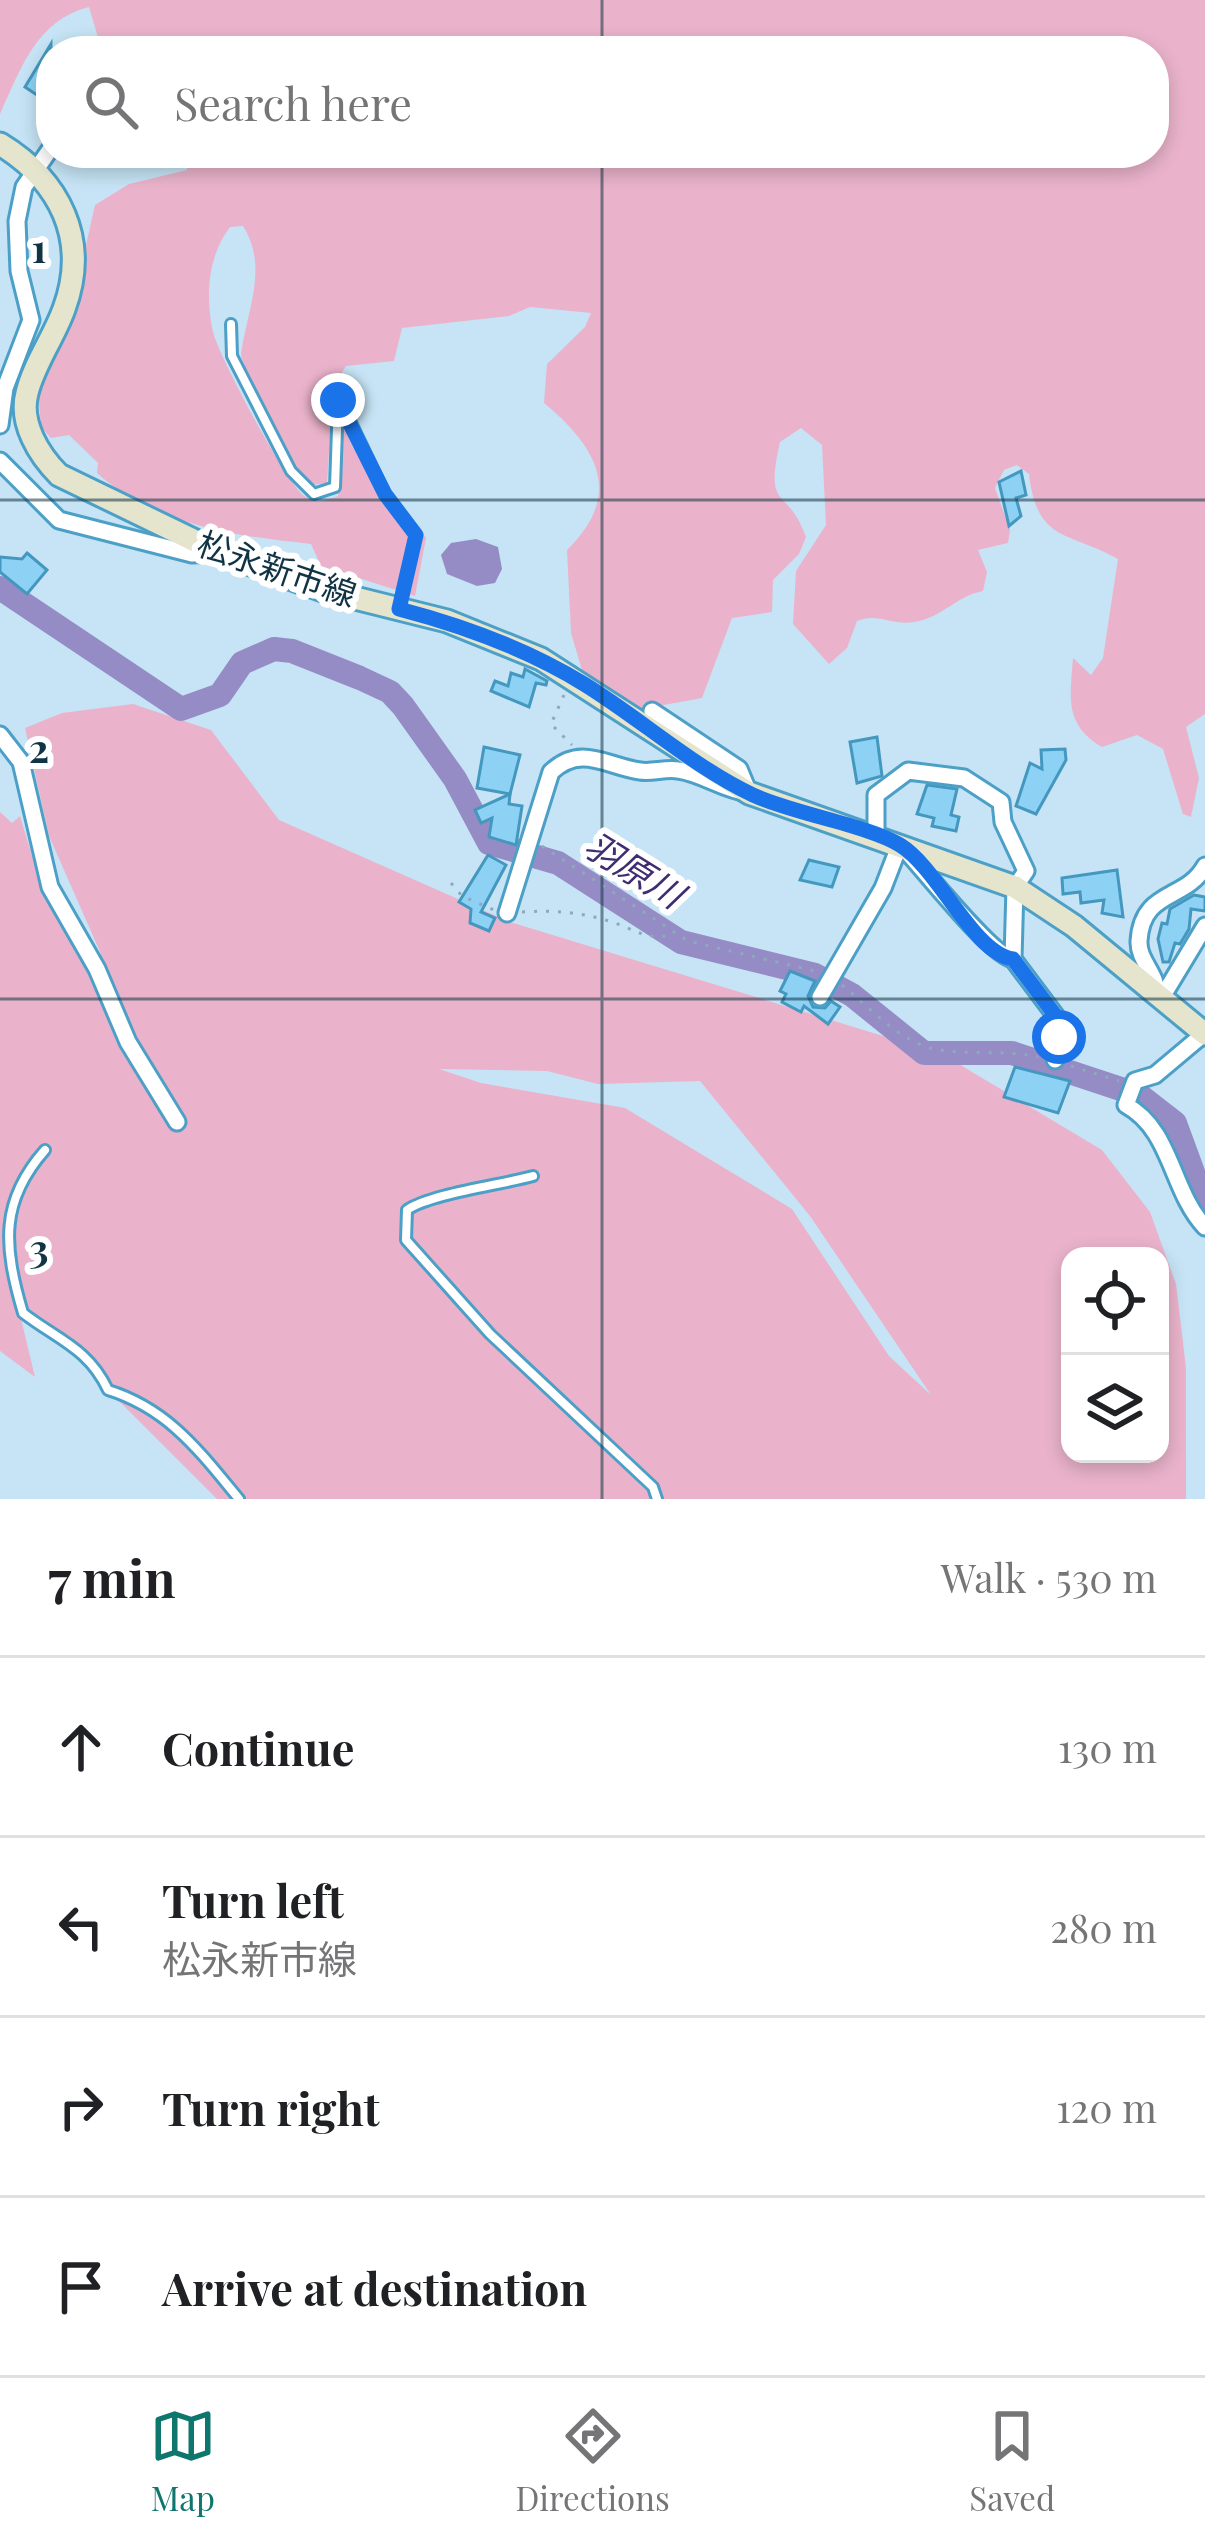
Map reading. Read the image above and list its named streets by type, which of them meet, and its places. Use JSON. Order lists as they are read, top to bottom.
{
  "streets": {
    "main road": ["松永新市線"]
  },
  "water": ["羽原川"],
  "page": {
    "search": "Search here",
    "heading": ["7 min", "Walk · 530 m"],
    "list": [
      ["Continue", "130 m"],
      ["Turn left", "松永新市線", "280 m"],
      ["Turn right", "120 m"],
      "Arrive at destination"
    ],
    "nav": ["Map", "Directions", "Saved"]
  },
  "grid": {
    "rows": ["1", "2", "3"]
  }
}
